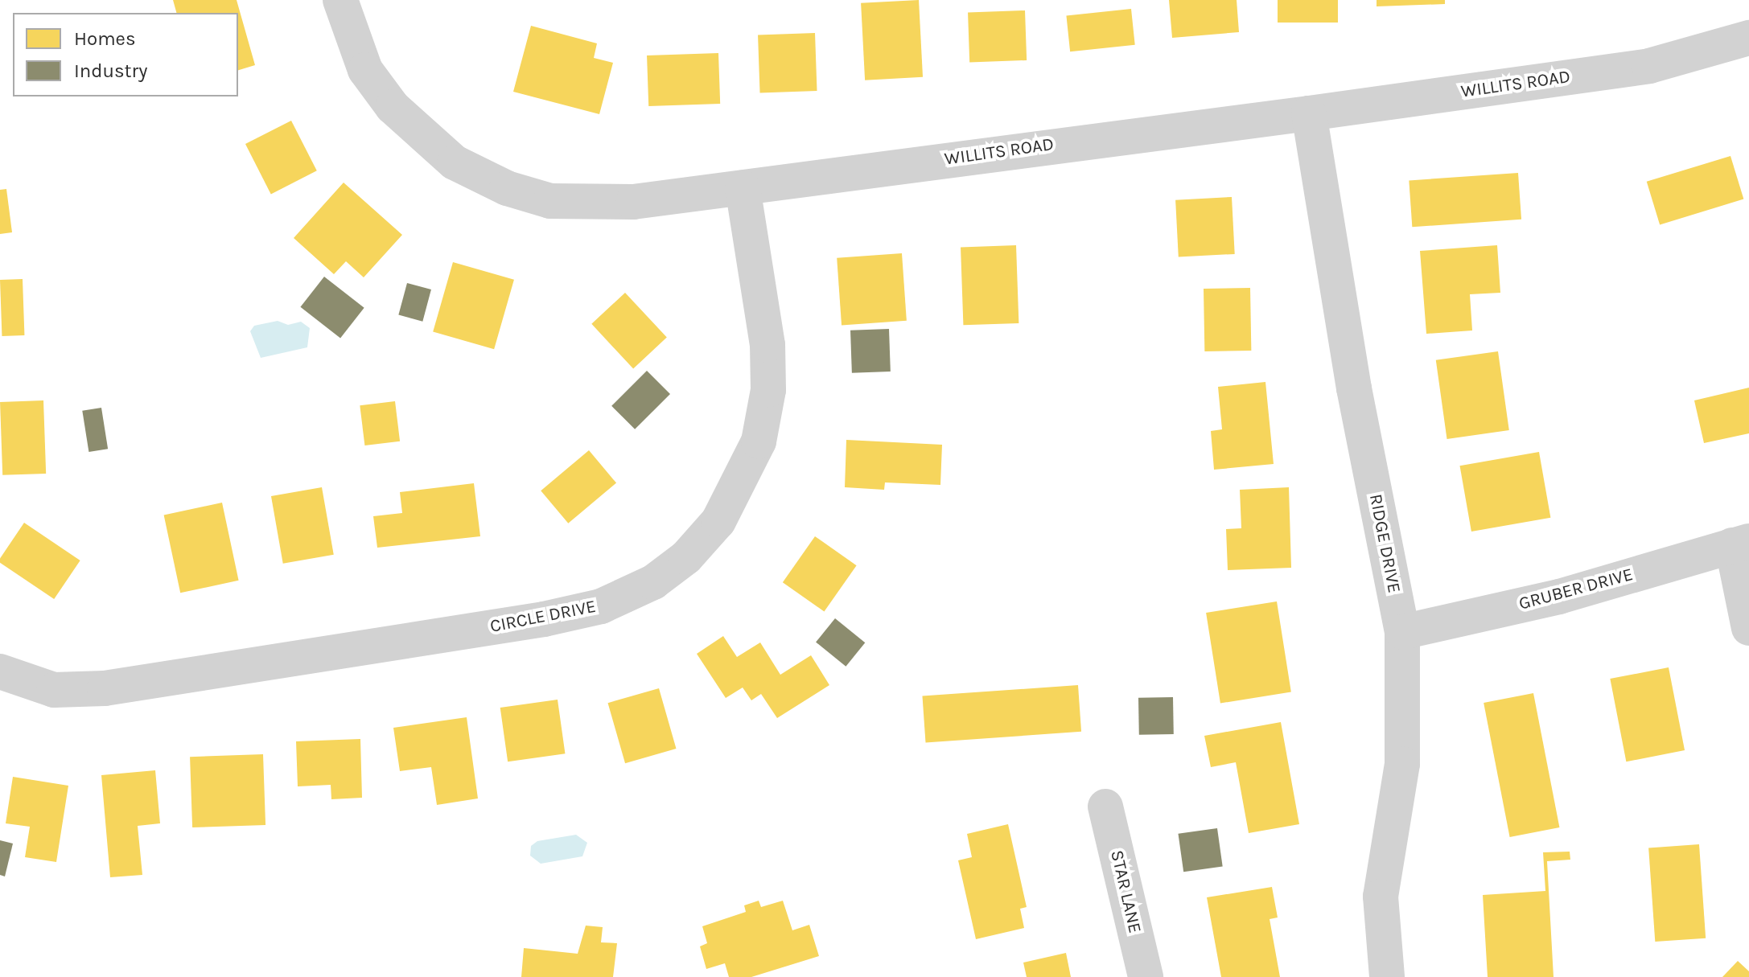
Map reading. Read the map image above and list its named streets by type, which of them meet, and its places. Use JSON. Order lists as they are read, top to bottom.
{
  "streets": {
    "street": [
      "WILLITS ROAD",
      "RIDGE DRIVE",
      "GRUBER DRIVE",
      "CIRCLE DRIVE",
      "STAR LANE"
    ]
  },
  "crossings": [
    ["WILLITS ROAD", "RIDGE DRIVE"],
    ["WILLITS ROAD", "CIRCLE DRIVE"],
    ["RIDGE DRIVE", "GRUBER DRIVE"]
  ],
  "legend": ["Homes", "Industry"]
}
